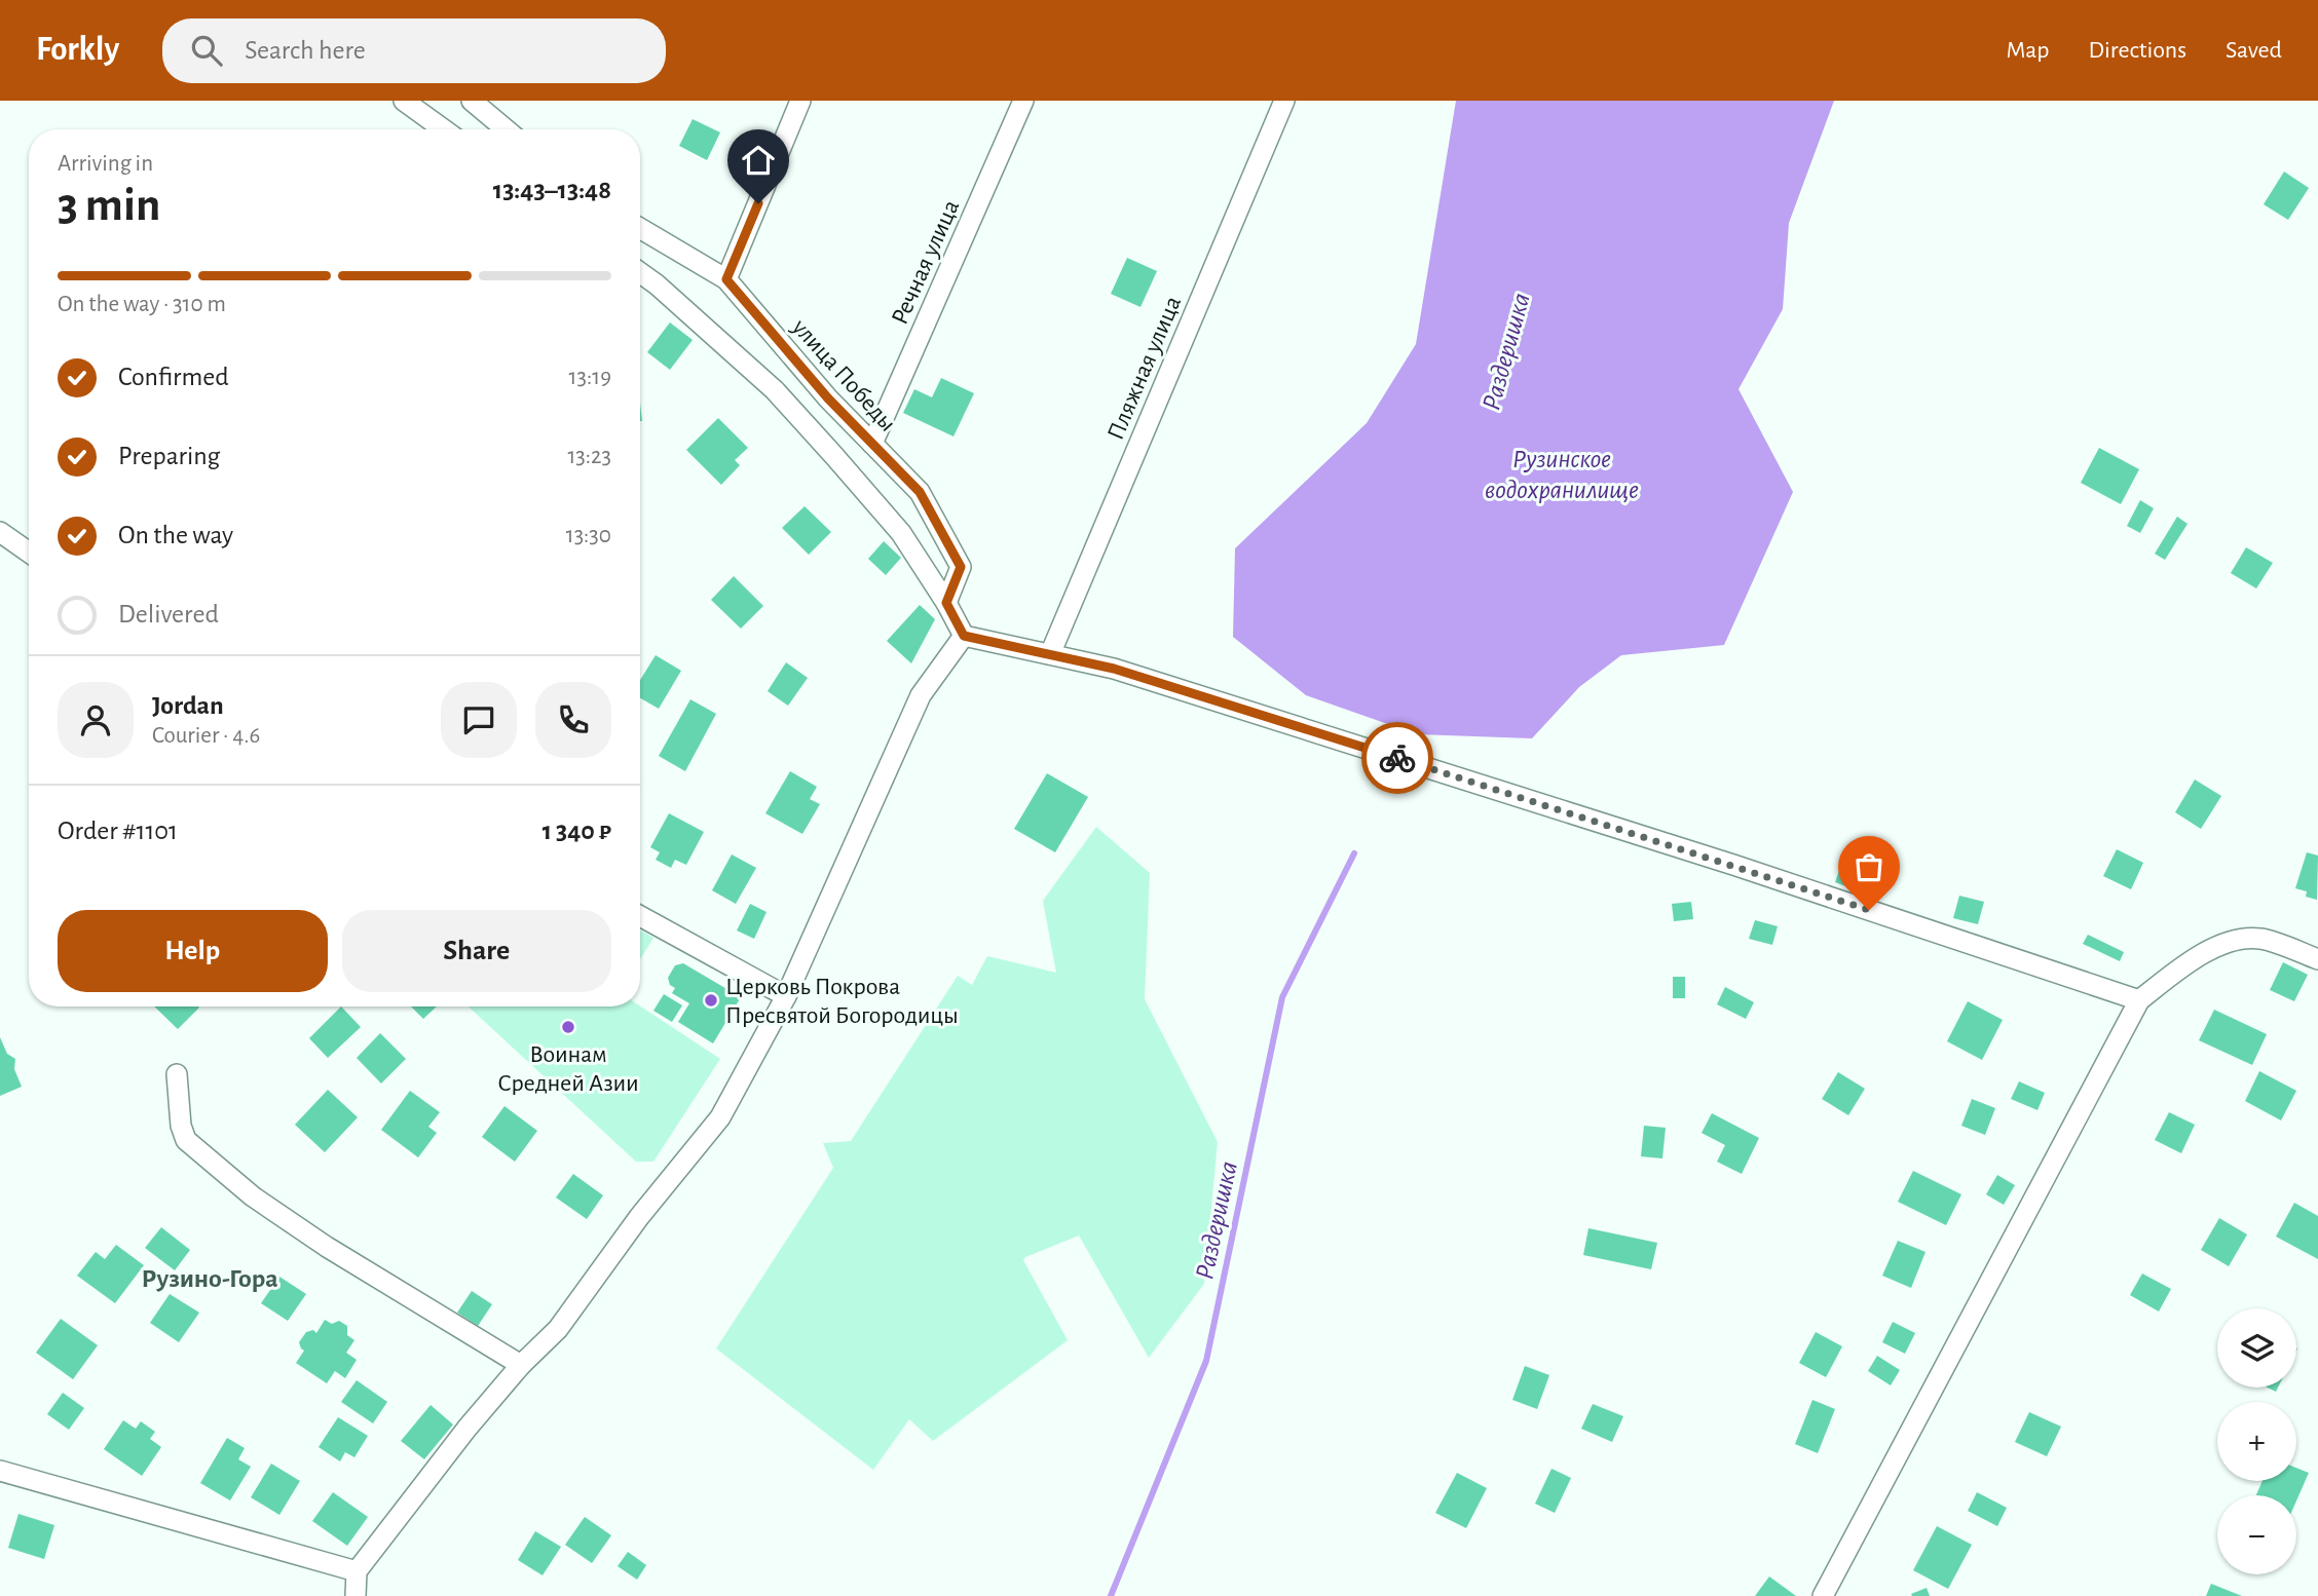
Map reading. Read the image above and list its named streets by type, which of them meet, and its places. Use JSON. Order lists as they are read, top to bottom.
{
  "streets": {
    "street": ["Речная улица", "Пляжная улица", "улица Победы"]
  },
  "crossings": [
    ["Речная улица", "улица Победы"]
  ],
  "districts": ["Рузино-Гора"],
  "water": ["Раздеришка", "Рузинское водохранилище"],
  "places": ["Церковь Покрова Пресвятой Богородицы", "Воинам Средней Азии"],
  "page": {
    "header": "Forkly",
    "search": "Search here",
    "nav": ["Map", "Directions", "Saved"],
    "heading": ["3 min", "Arriving in", "13:43–13:48"],
    "panel": [
      "Jordan",
      "Courier · 4.6",
      "Order #1101",
      "1 340 ₽"
    ],
    "bar": "On the way · 310 m",
    "list": [
      ["Confirmed", "13:19"],
      ["Preparing", "13:23"],
      ["On the way", "13:30"],
      "Delivered"
    ],
    "buttons": ["Help", "Share"],
    "map_buttons": ["+", "−"]
  }
}
